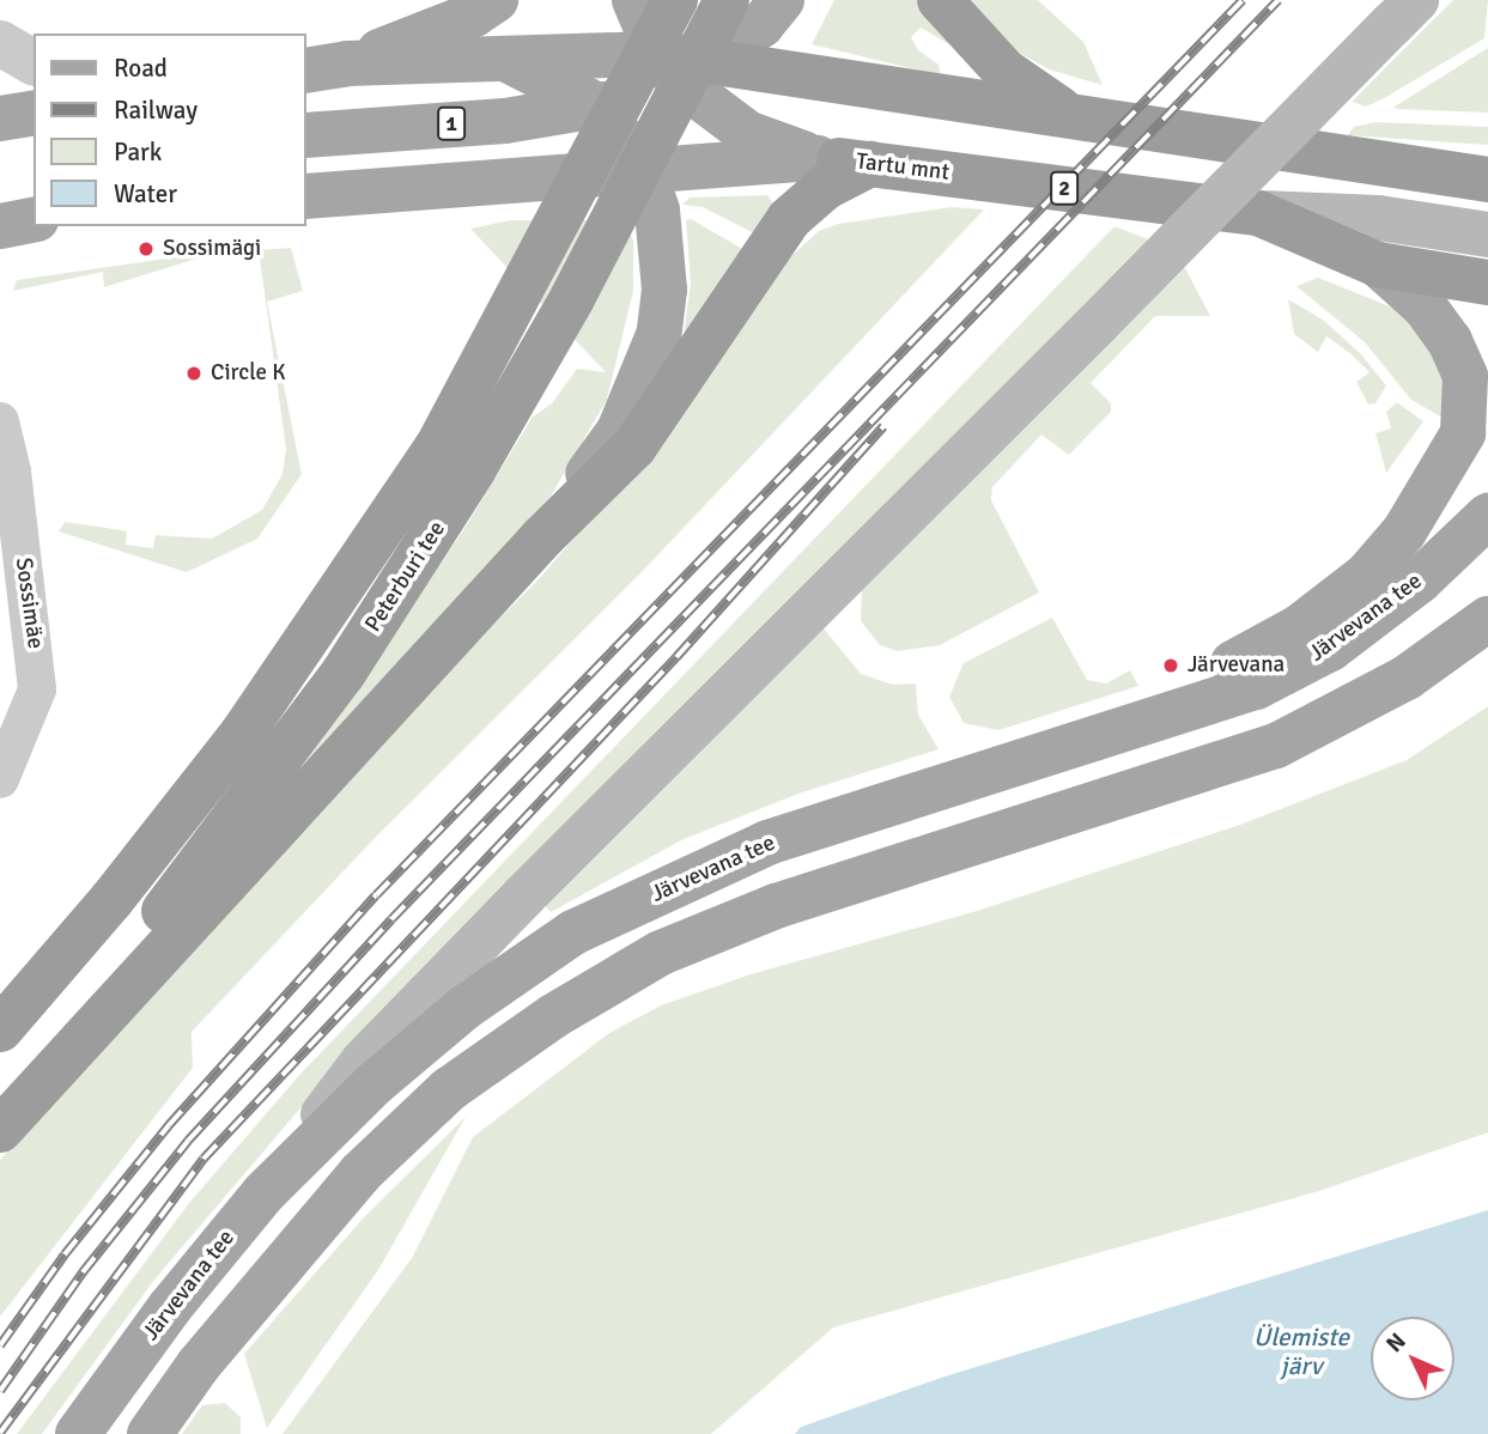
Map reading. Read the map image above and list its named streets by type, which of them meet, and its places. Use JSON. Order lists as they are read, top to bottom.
{
  "streets": {
    "highway": ["Tartu mnt", "2", "Peterburi tee"],
    "main road": ["1", "Järvevana tee"],
    "street": ["Sossimäe"]
  },
  "water": ["Ülemiste järv"],
  "places": ["Sossimägi", "Circle K", "Järvevana"],
  "legend": [
    "Road",
    "Railway",
    "Park",
    "Water"
  ],
  "north": "top left"
}
